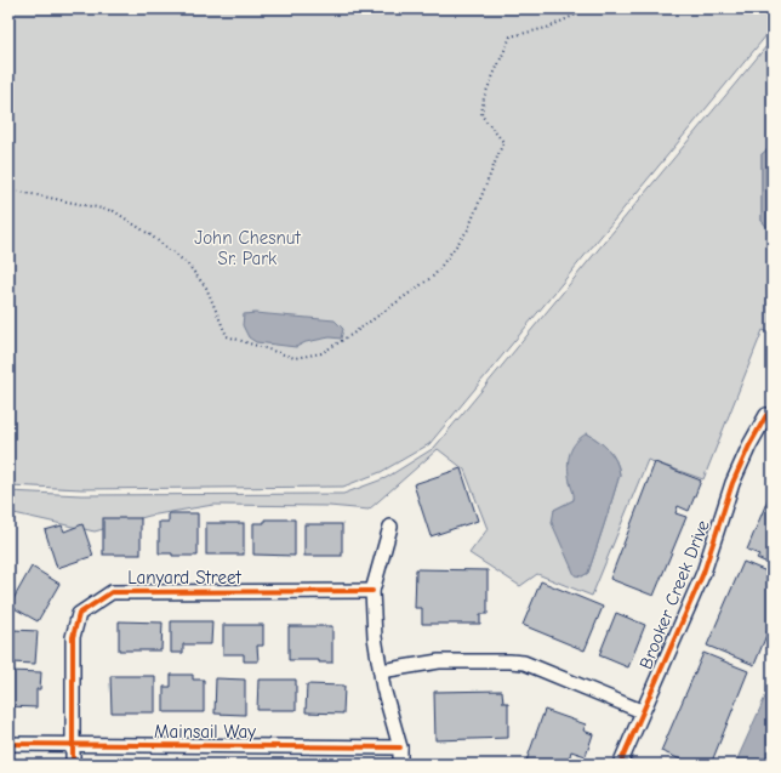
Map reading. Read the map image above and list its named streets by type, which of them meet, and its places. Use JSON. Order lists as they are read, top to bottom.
{
  "streets": {
    "street": ["Lanyard Street", "Brooker Creek Drive", "Mainsail Way"]
  },
  "crossings": [
    ["Lanyard Street", "Mainsail Way"]
  ],
  "parks": ["John Chesnut Sr. Park"]
}
